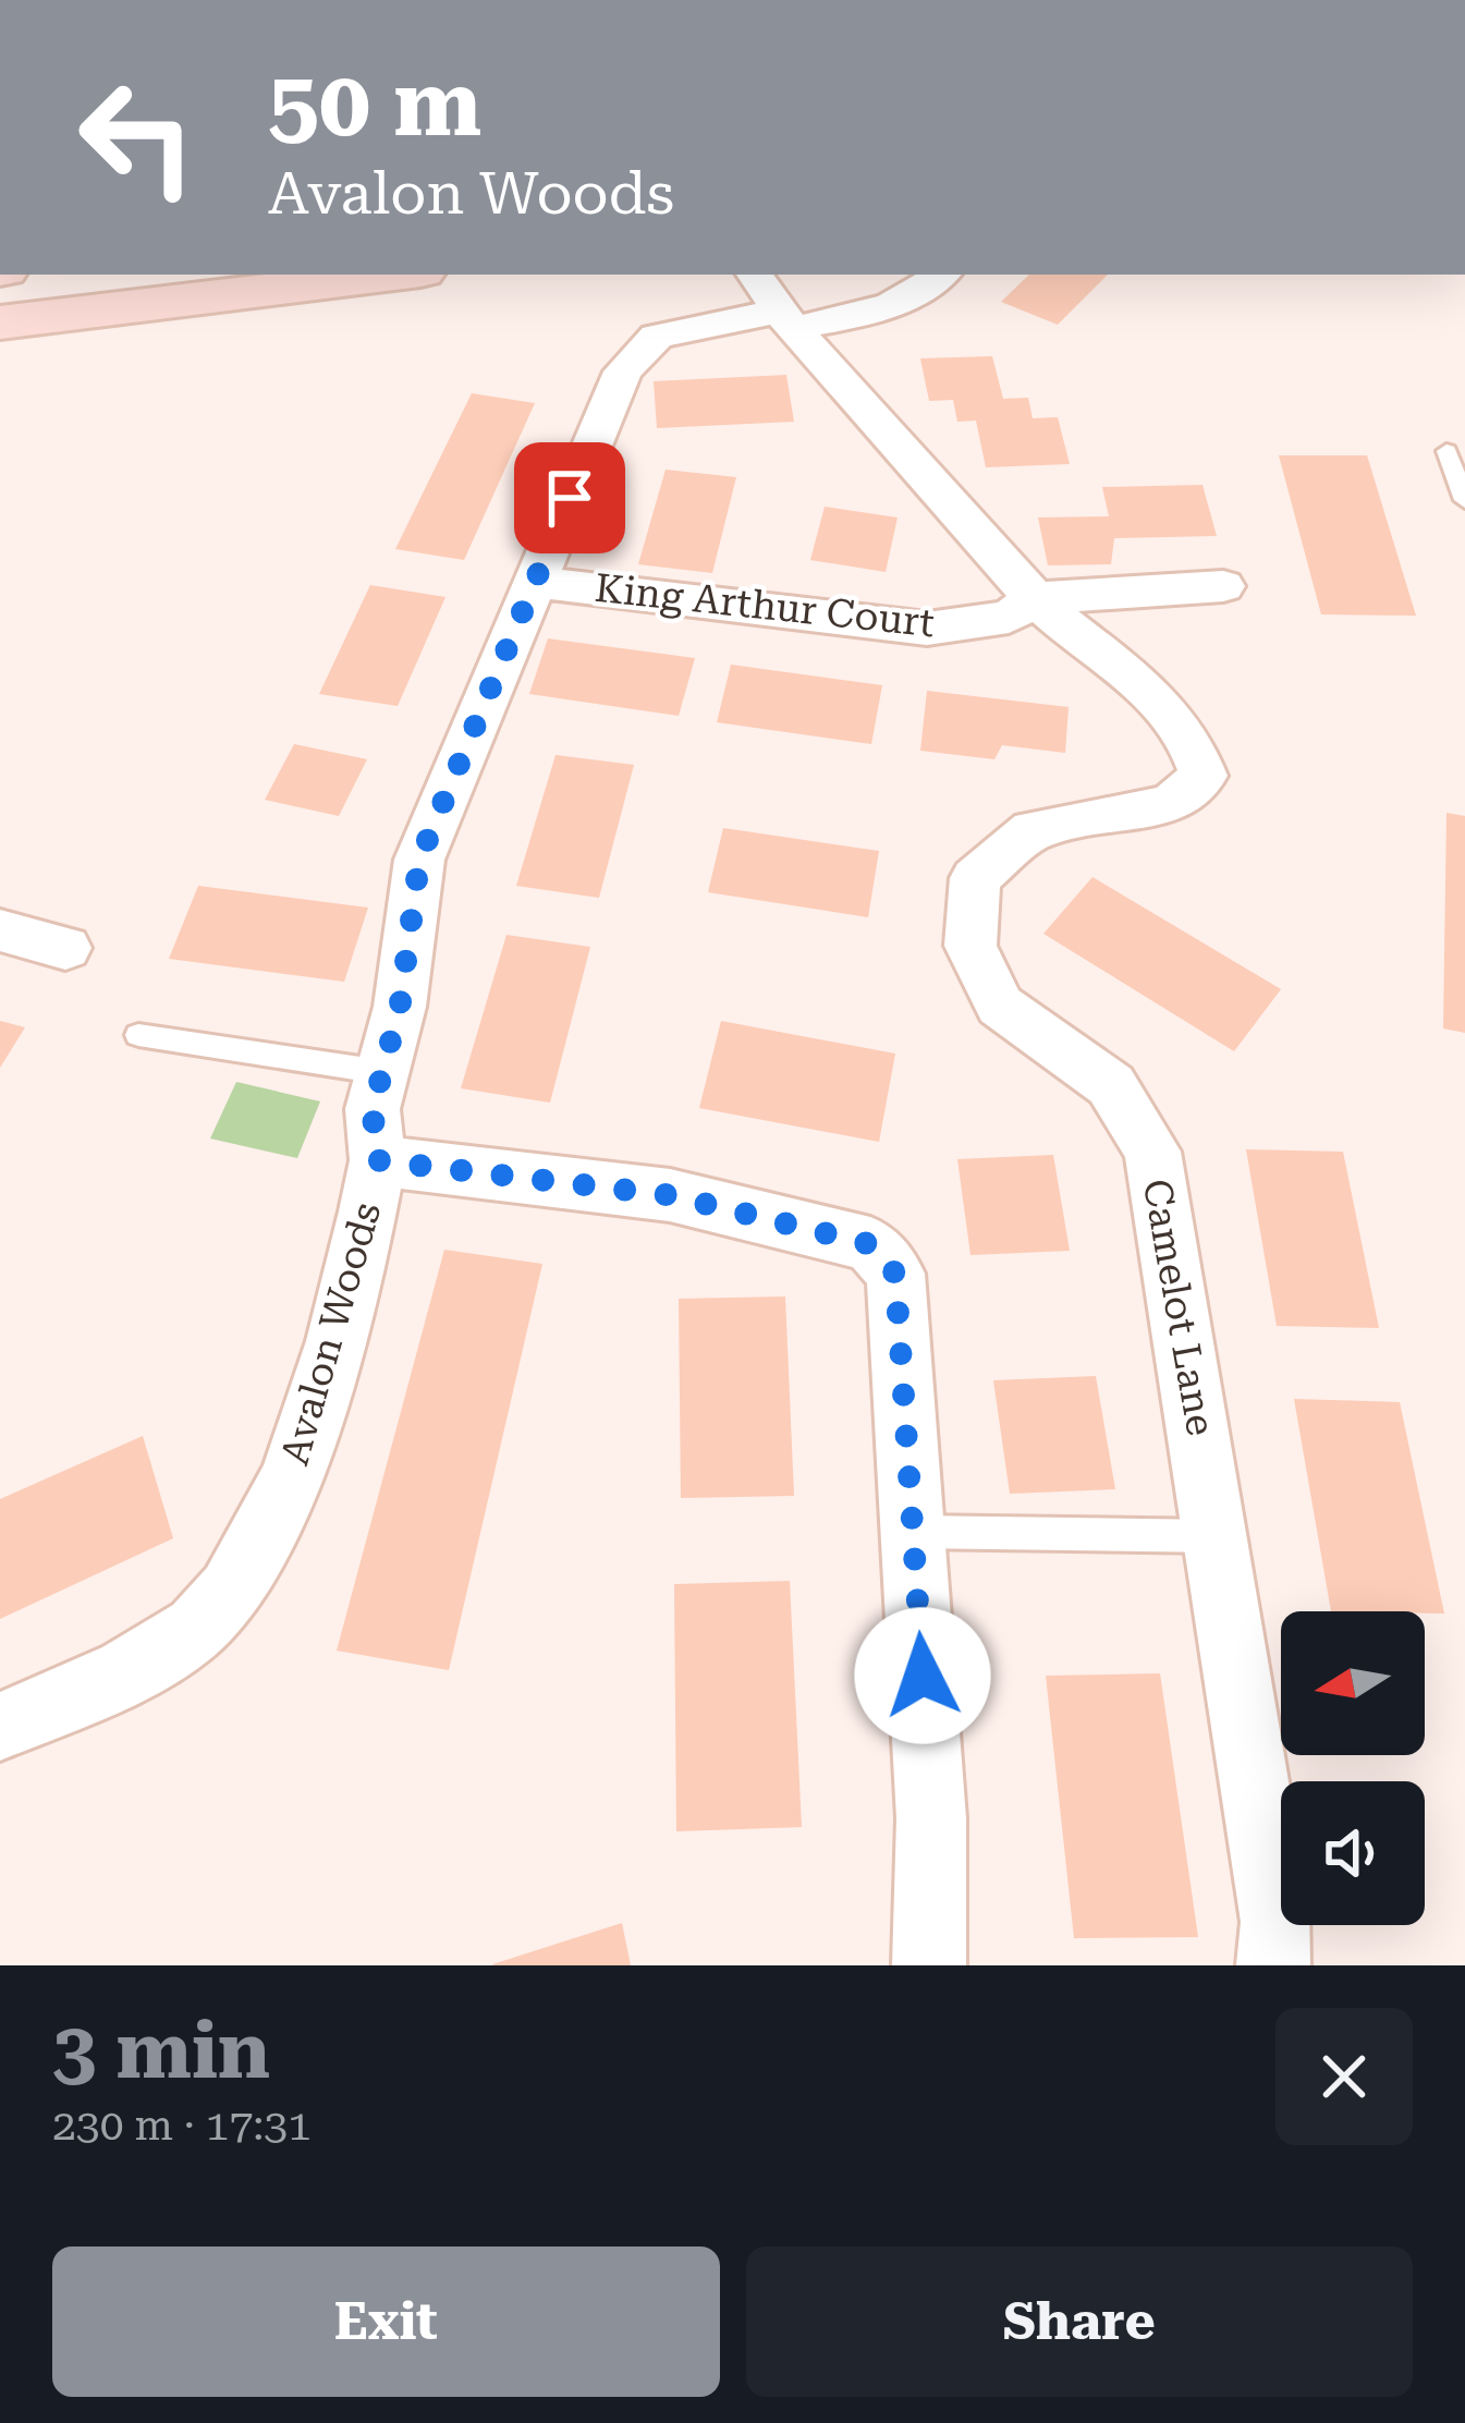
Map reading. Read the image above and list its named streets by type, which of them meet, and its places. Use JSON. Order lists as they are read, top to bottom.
{
  "streets": {
    "street": ["King Arthur Court", "Camelot Lane", "Avalon Woods"]
  },
  "crossings": [
    ["King Arthur Court", "Camelot Lane"]
  ],
  "north": "left",
  "page": {
    "turn": ["50 m", "Avalon Woods"],
    "heading": ["3 min", "230 m · 17:31"],
    "buttons": ["Exit", "Share"]
  }
}
